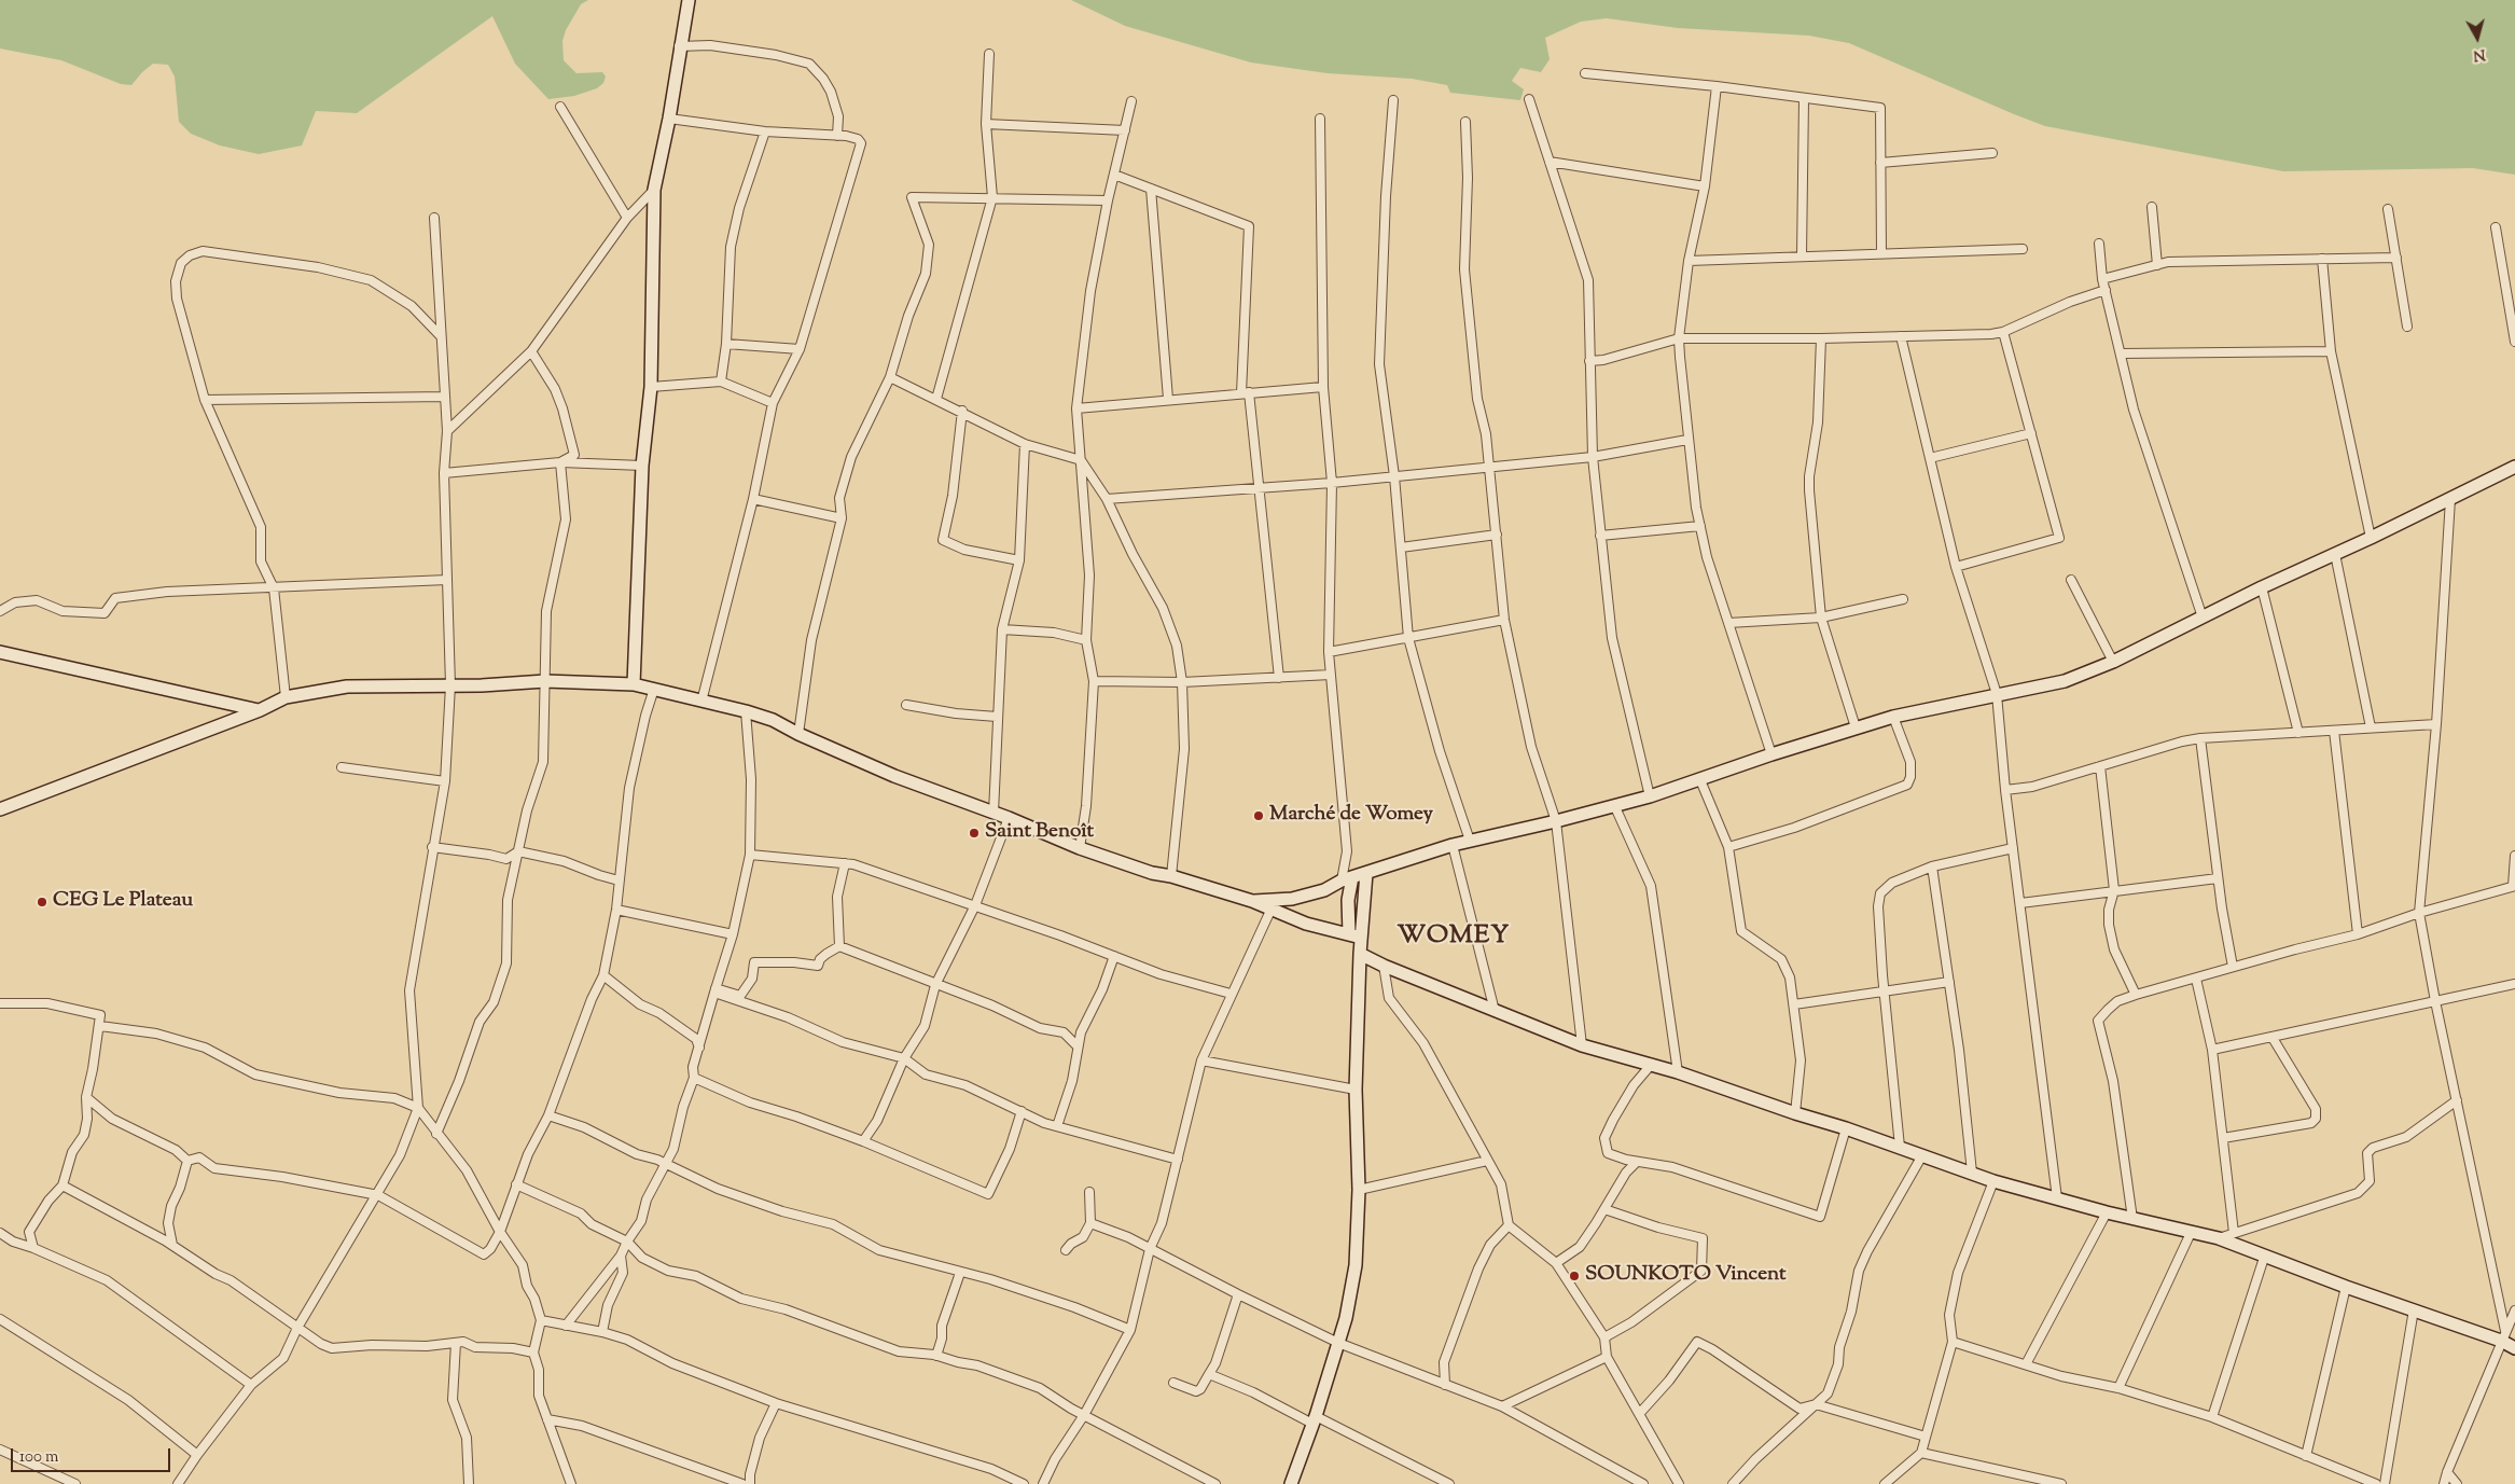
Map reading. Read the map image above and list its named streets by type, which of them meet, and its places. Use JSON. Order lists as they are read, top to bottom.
{
  "districts": ["WOMEY"],
  "places": [
    "Marché de Womey",
    "Saint Benoît",
    "CEG Le Plateau",
    "SOUNKOTO Vincent"
  ],
  "scale_bar": "100 m",
  "north": "bottom"
}
